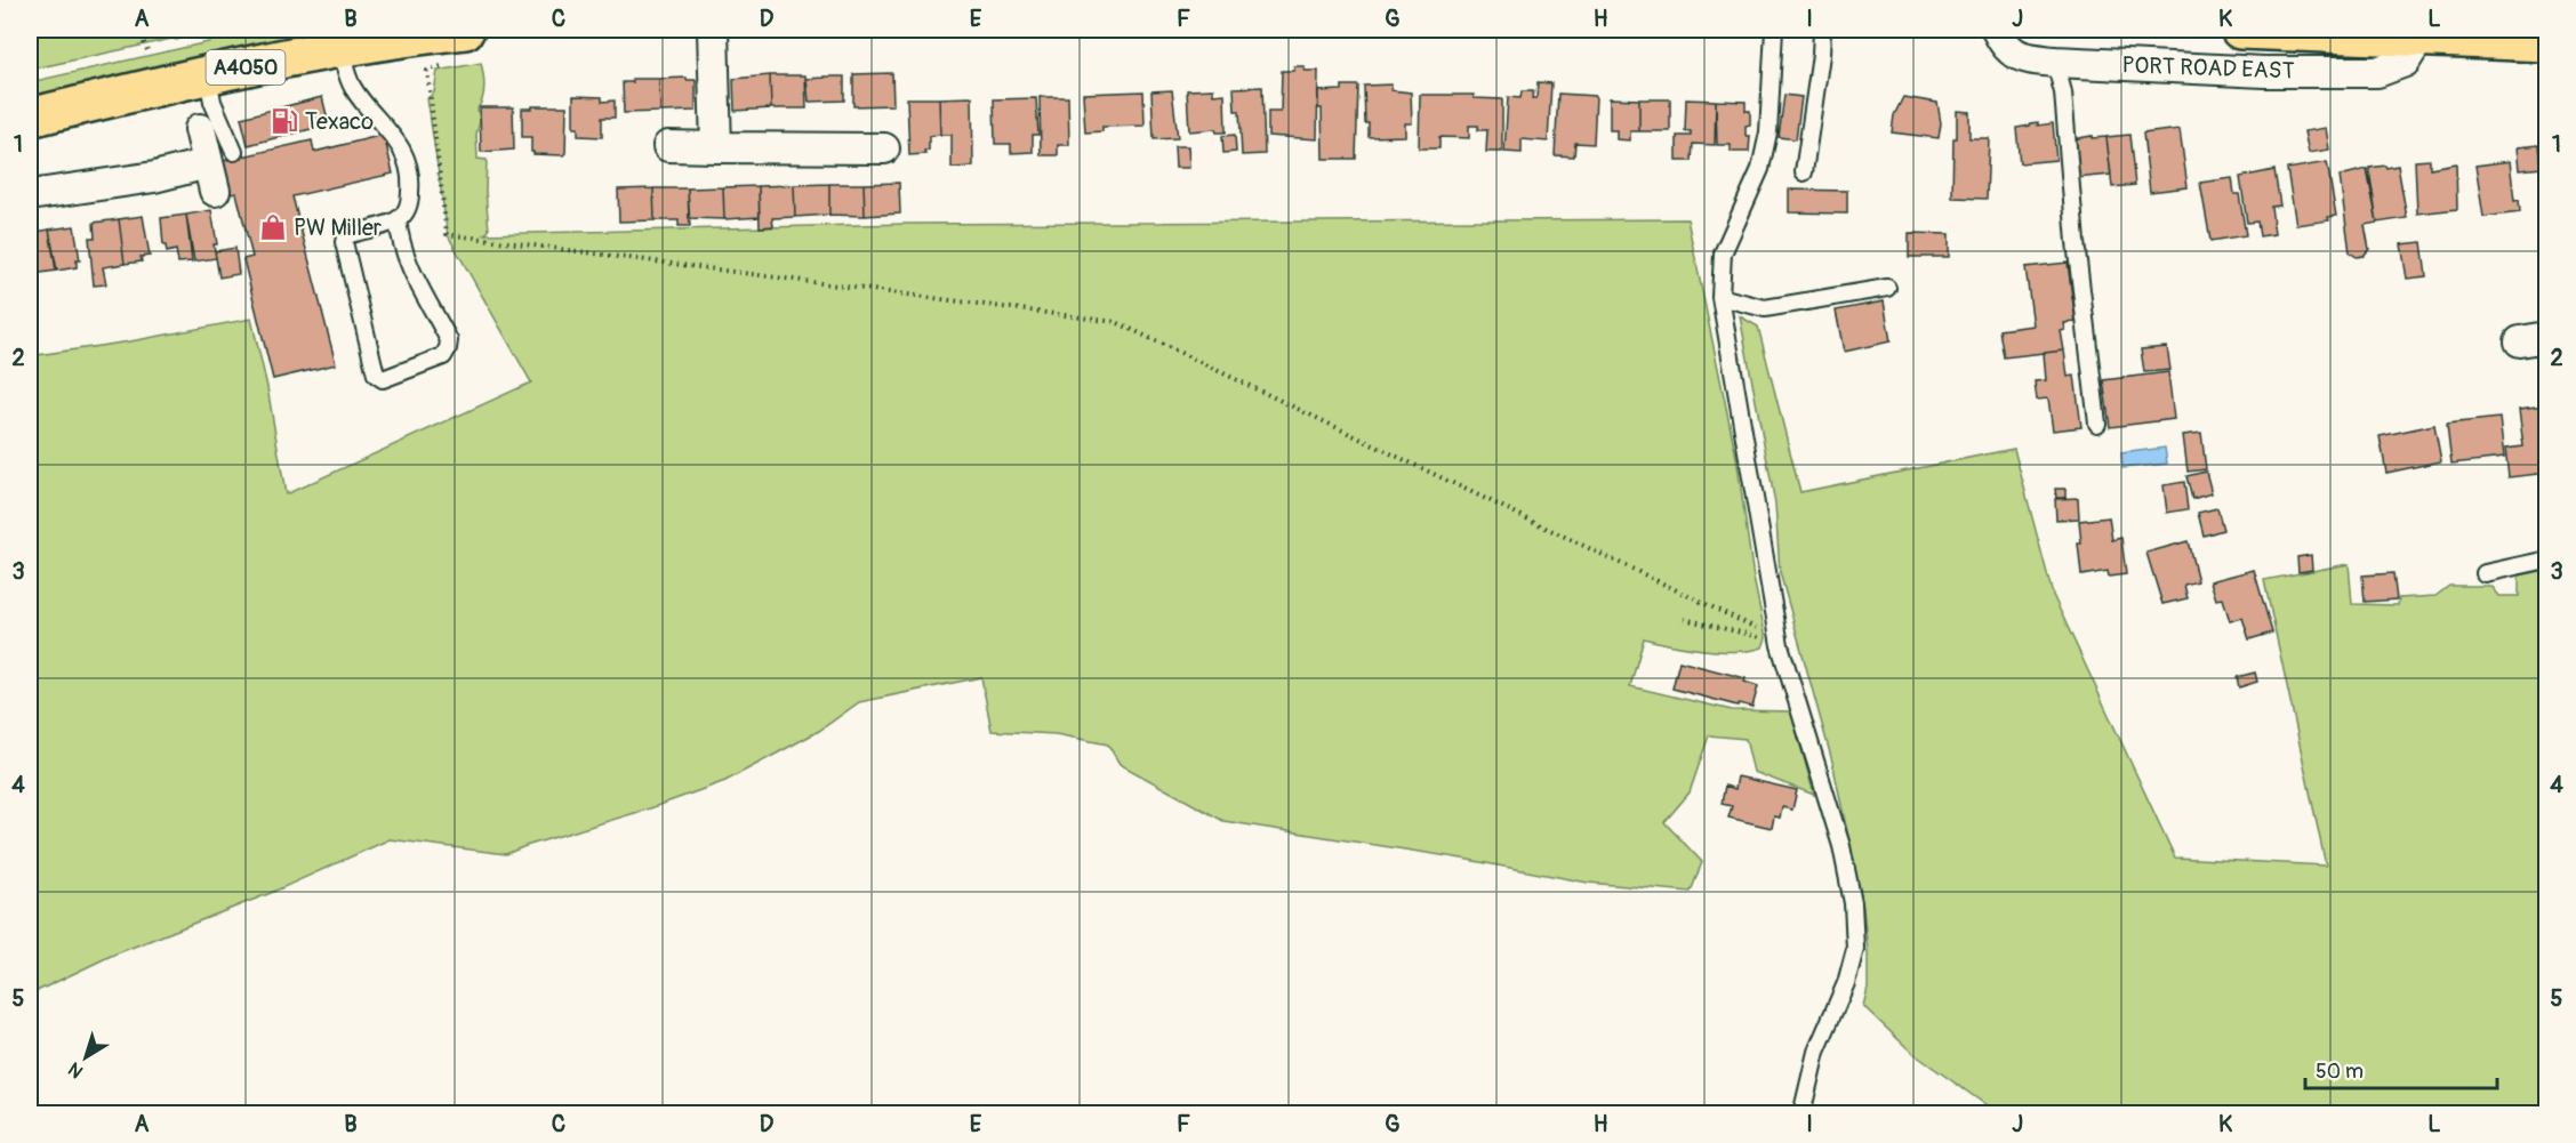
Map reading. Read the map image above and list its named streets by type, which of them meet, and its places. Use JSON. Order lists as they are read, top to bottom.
{
  "streets": {
    "main road": ["A4050", "PORT ROAD EAST"]
  },
  "places": {
    "fuel station": ["Texaco"],
    "shop": ["PW Miller"]
  },
  "scale_bar": "50 m",
  "north": "bottom left",
  "grid": {
    "columns": [
      "A",
      "B",
      "C",
      "D",
      "E",
      "F",
      "G",
      "H",
      "I",
      "J",
      "K",
      "L"
    ],
    "rows": [
      "1",
      "2",
      "3",
      "4",
      "5"
    ]
  }
}
